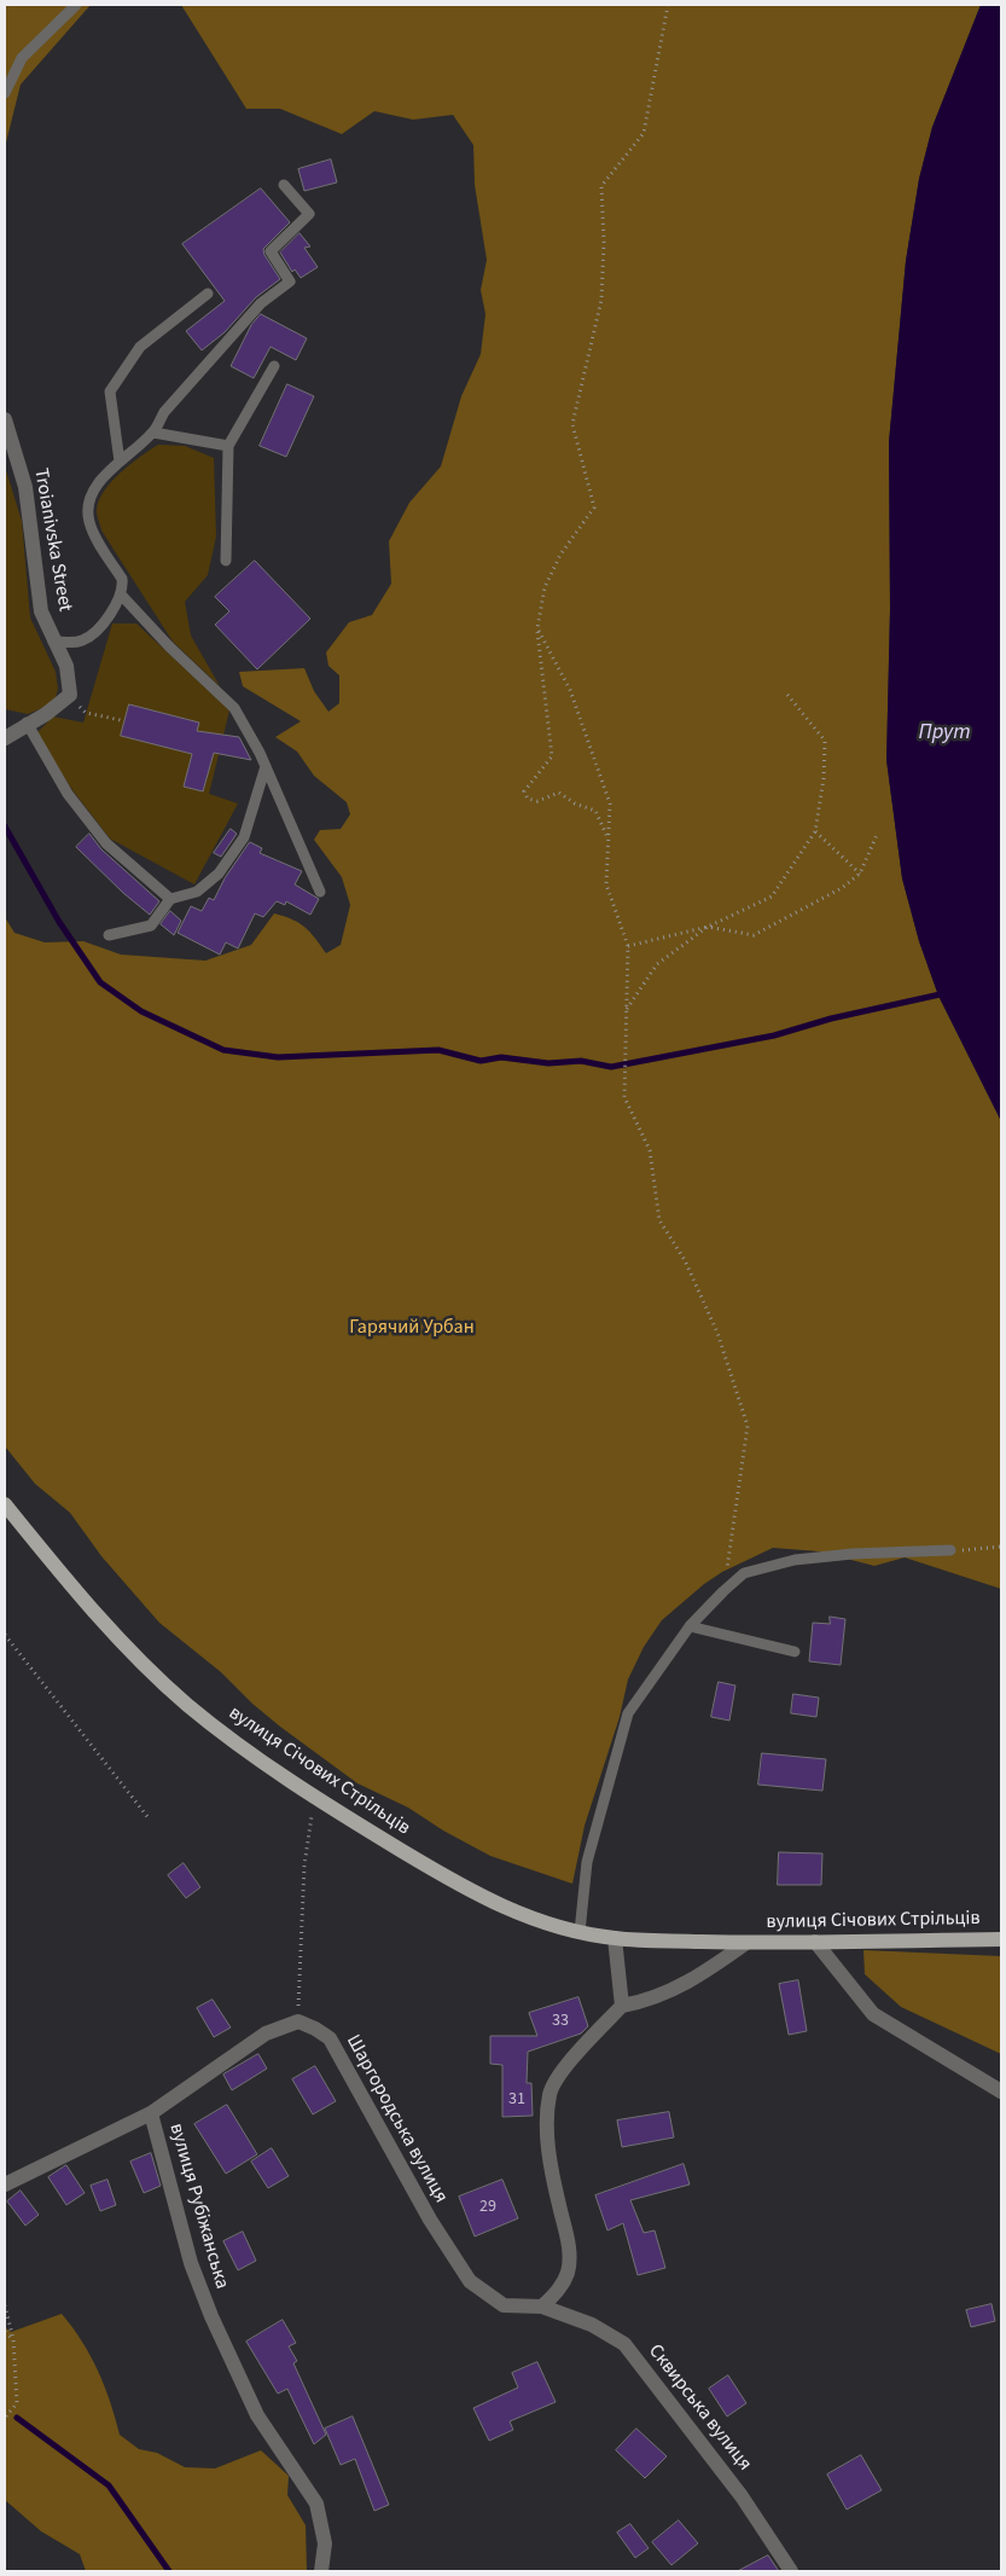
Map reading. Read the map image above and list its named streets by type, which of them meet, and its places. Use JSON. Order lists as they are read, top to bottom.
{
  "streets": {
    "main road": ["вулиця Січових Стрільців"],
    "street": [
      "Troianivska Street",
      "Шаргородська вулиця",
      "вулиця Рубіжанська",
      "Сквирська вулиця"
    ]
  },
  "crossings": [
    ["Шаргородська вулиця", "Сквирська вулиця"]
  ],
  "water": ["Прут"],
  "parks": ["Гарячий Урбан"],
  "house_numbers": ["33", "31", "29"]
}
